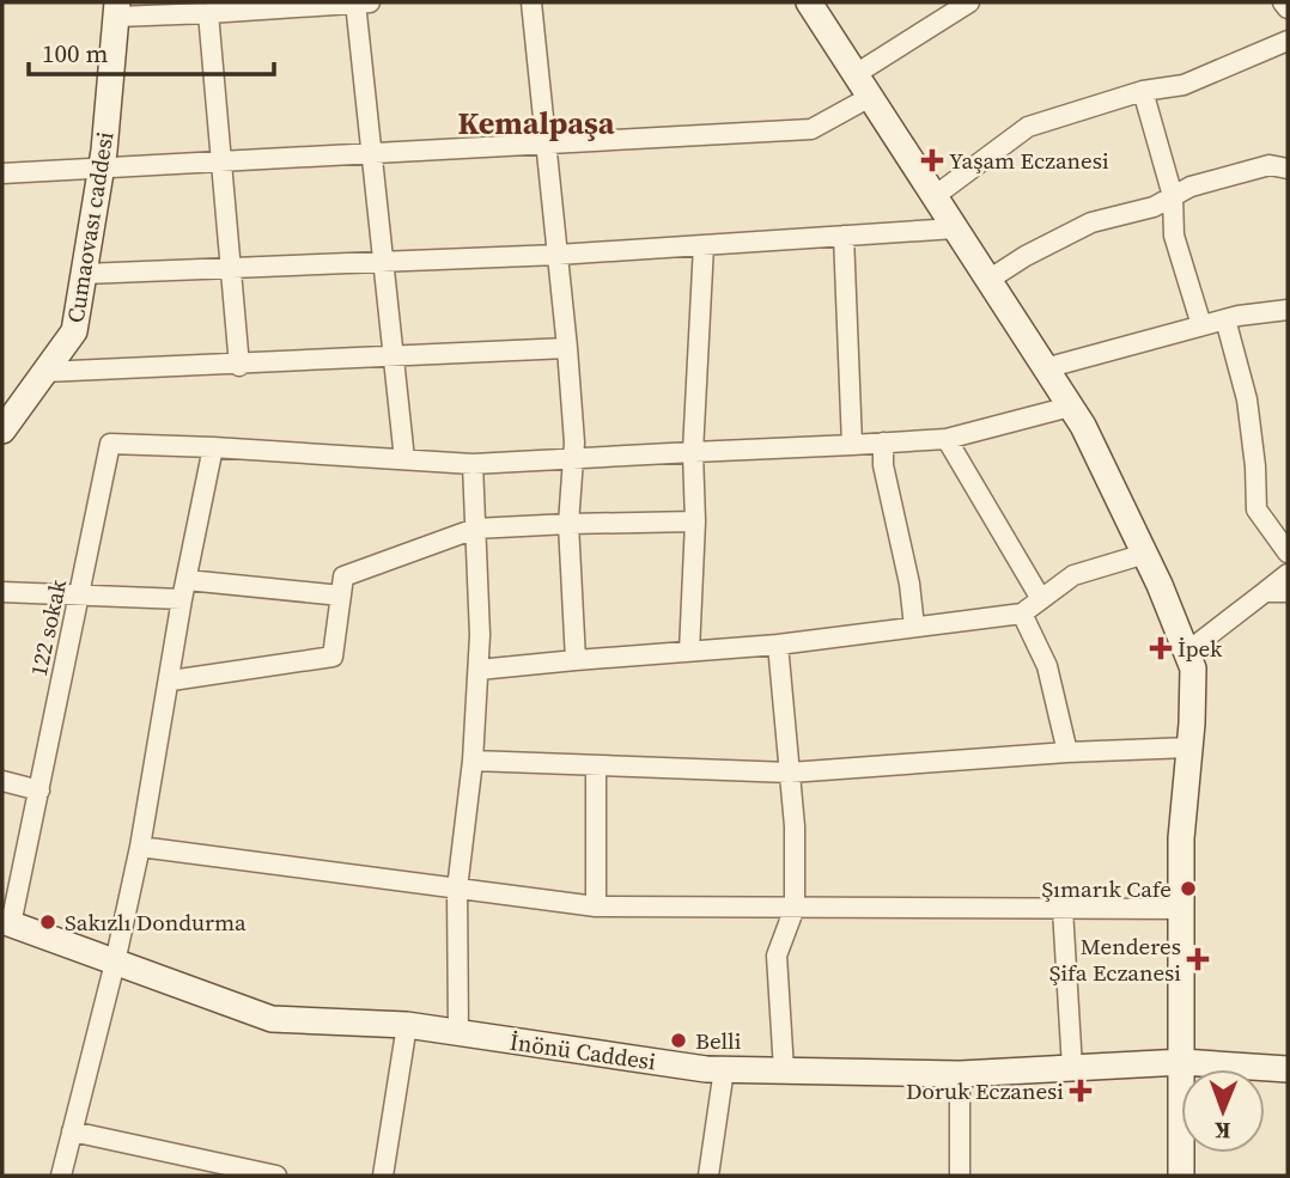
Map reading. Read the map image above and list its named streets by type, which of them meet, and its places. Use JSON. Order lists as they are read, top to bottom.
{
  "streets": {
    "main road": ["Cumaovası caddesi", "İnönü Caddesi"],
    "street": ["122 sokak"]
  },
  "crossings": [
    ["122 sokak", "İnönü Caddesi"]
  ],
  "districts": ["Kemalpaşa"],
  "places": {
    "health": [
      "Yaşam Eczanesi",
      "İpek",
      "Menderes Şifa Eczanesi",
      "Doruk Eczanesi"
    ],
    "other": ["Şımarık Cafe", "Sakızlı Dondurma", "Belli"]
  },
  "scale_bar": "100 m",
  "north": "bottom"
}
